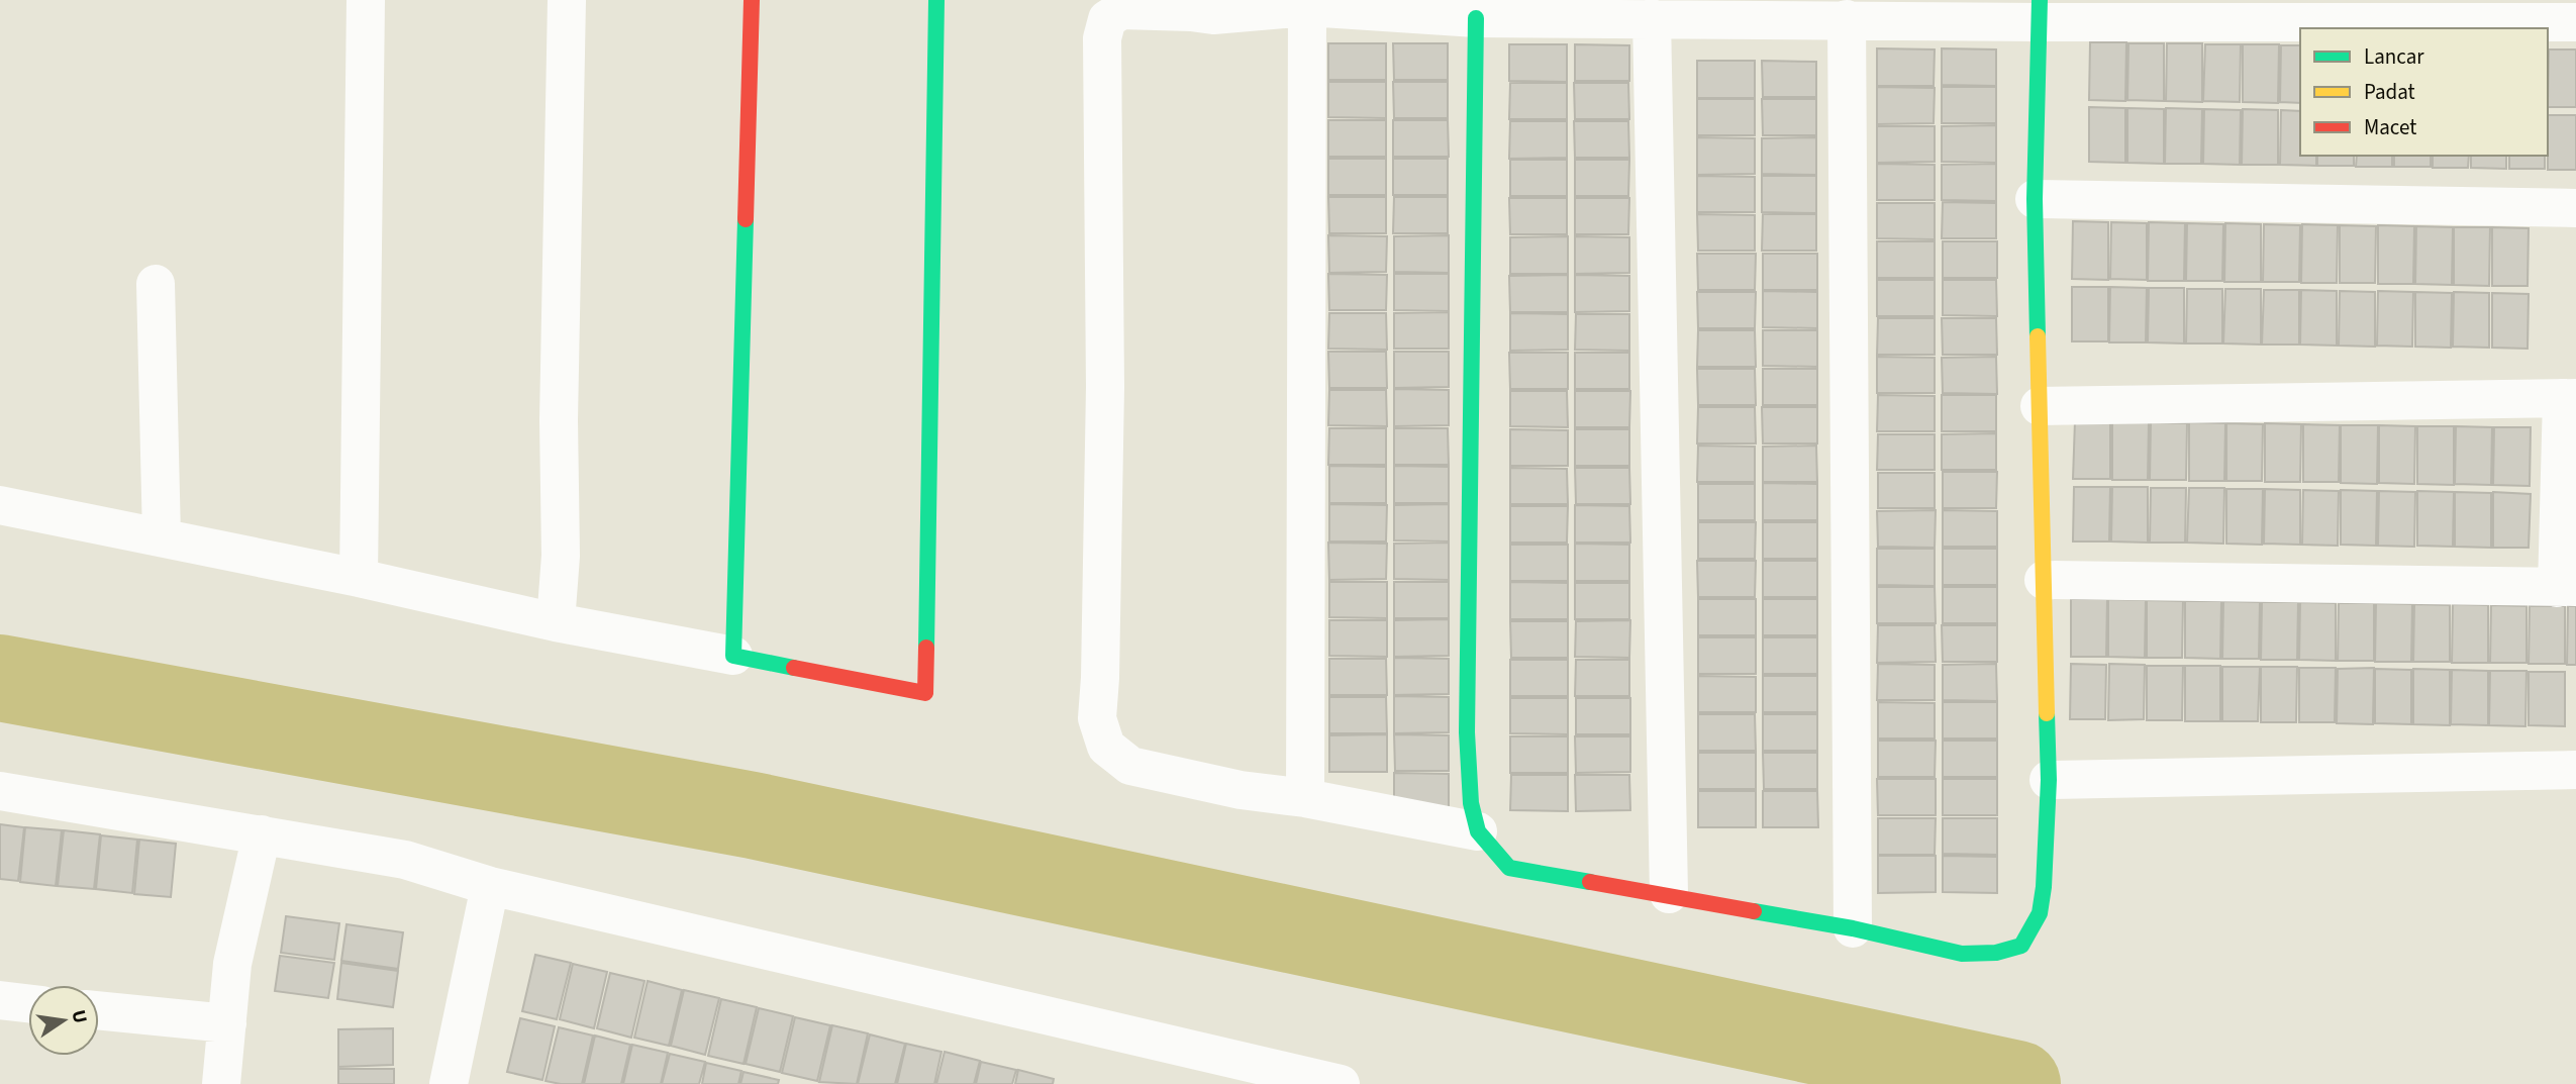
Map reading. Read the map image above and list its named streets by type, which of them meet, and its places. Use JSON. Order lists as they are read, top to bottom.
{
  "legend": ["Lancar", "Padat", "Macet"],
  "north": "right"
}
